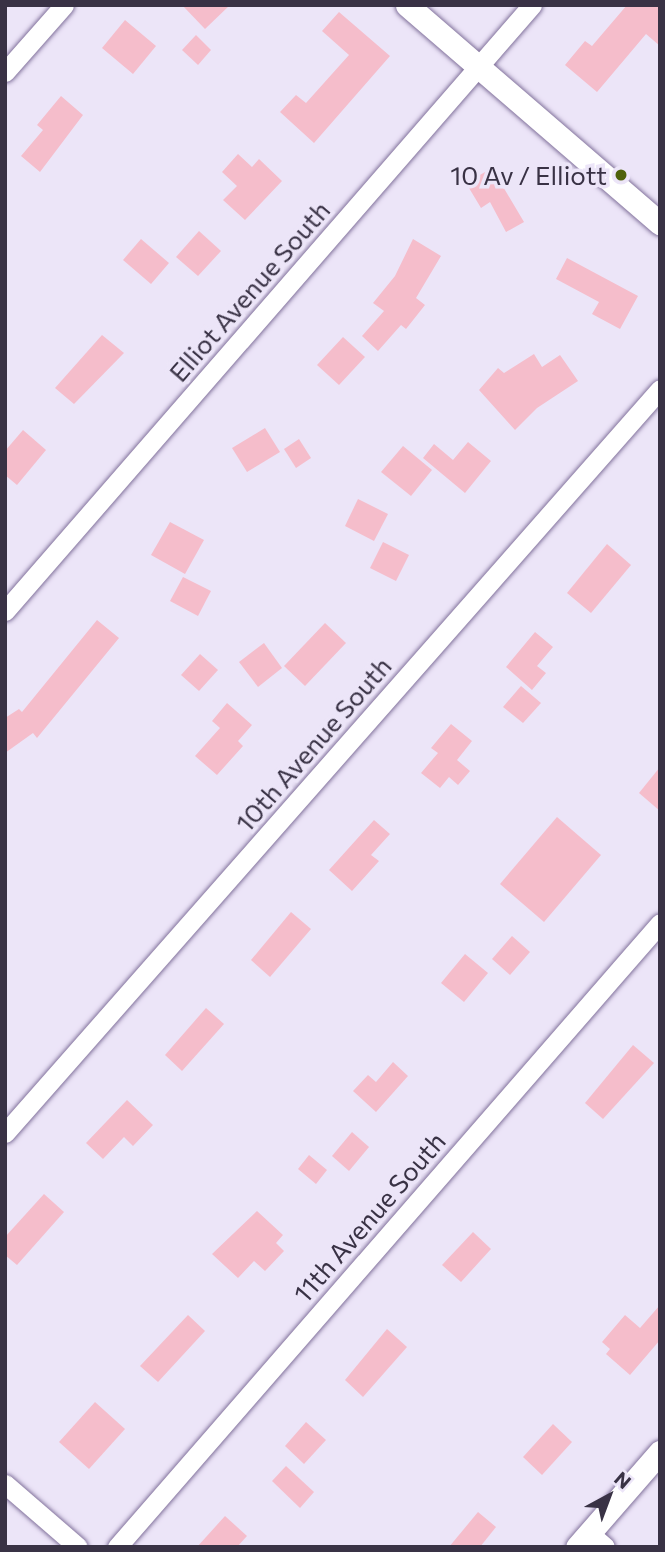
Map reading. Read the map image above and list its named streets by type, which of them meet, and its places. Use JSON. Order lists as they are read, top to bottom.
{
  "streets": {
    "street": ["Elliot Avenue South", "10th Avenue South", "11th Avenue South"]
  },
  "places": ["10 Av / Elliott"],
  "north": "top right"
}
